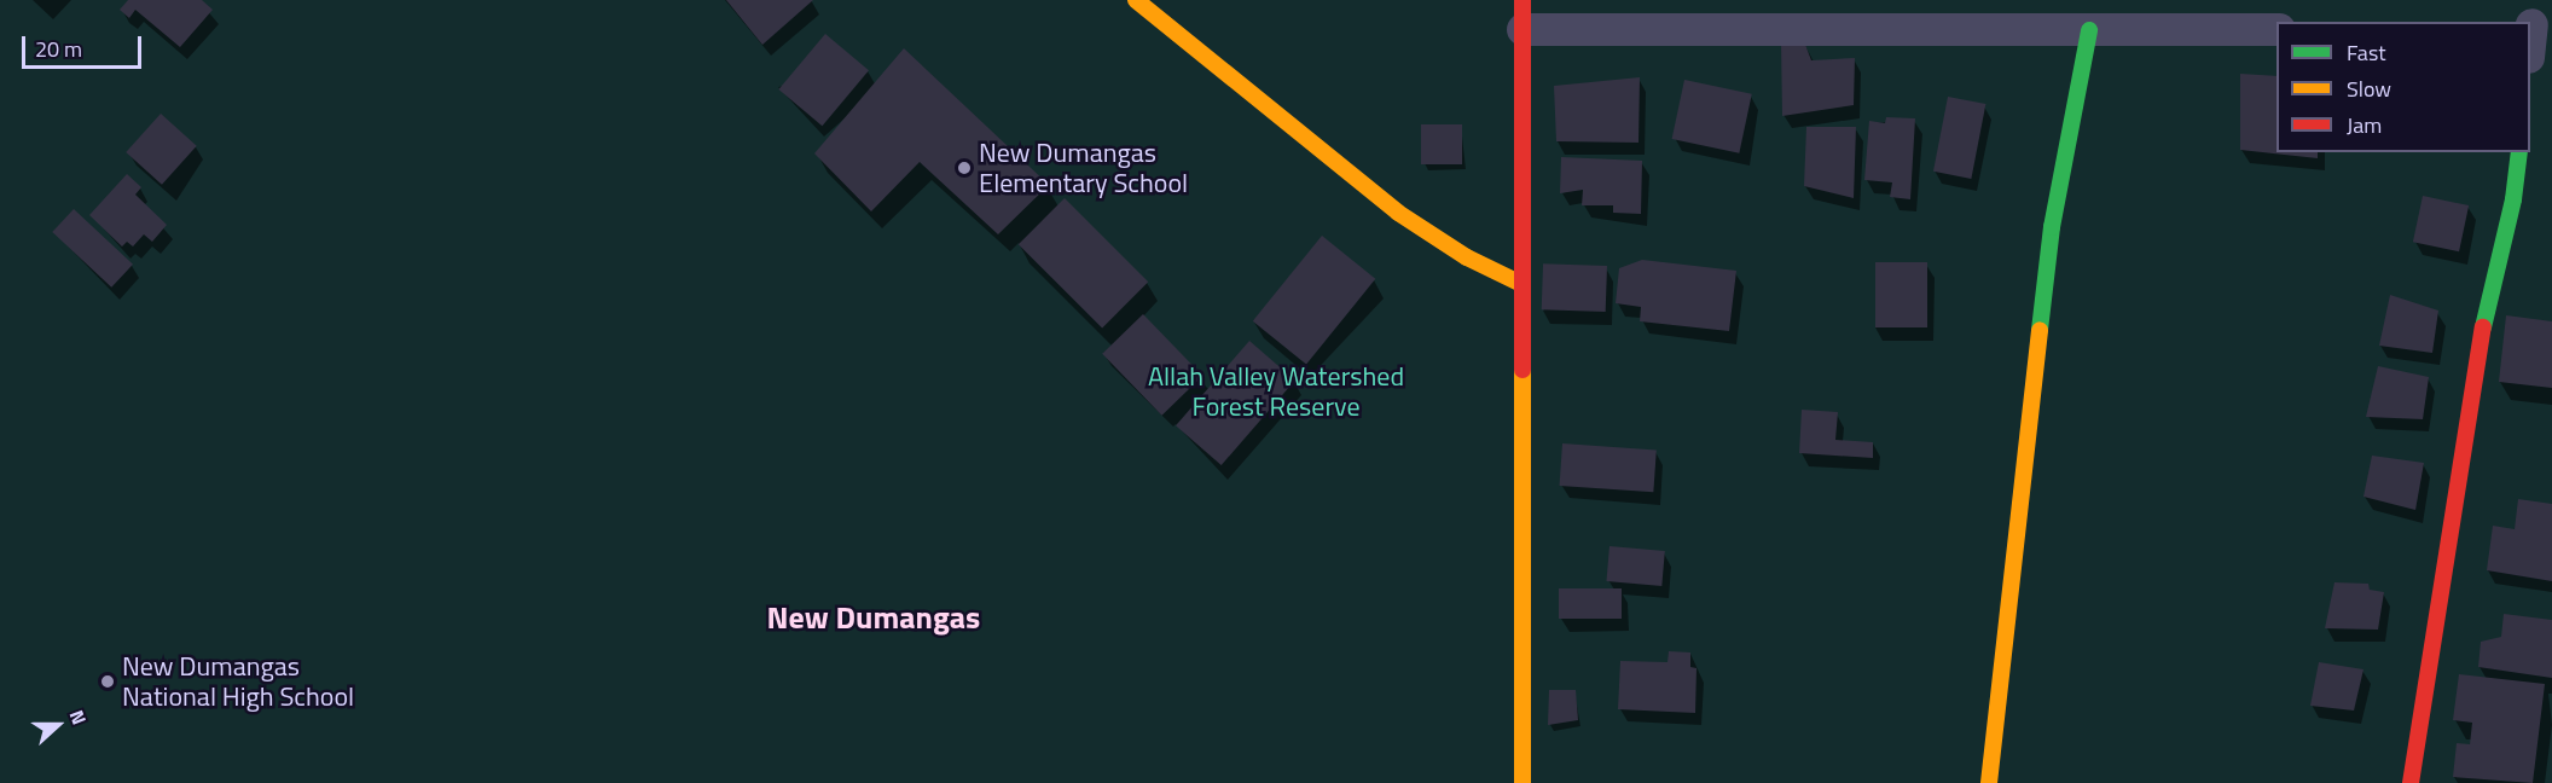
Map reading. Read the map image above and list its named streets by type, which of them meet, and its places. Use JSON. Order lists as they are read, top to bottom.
{
  "districts": ["New Dumangas"],
  "parks": ["Allah Valley Watershed Forest Reserve"],
  "places": ["New Dumangas Elementary School", "New Dumangas National High School"],
  "legend": ["Fast", "Slow", "Jam"],
  "scale_bar": "20 m",
  "north": "right"
}
